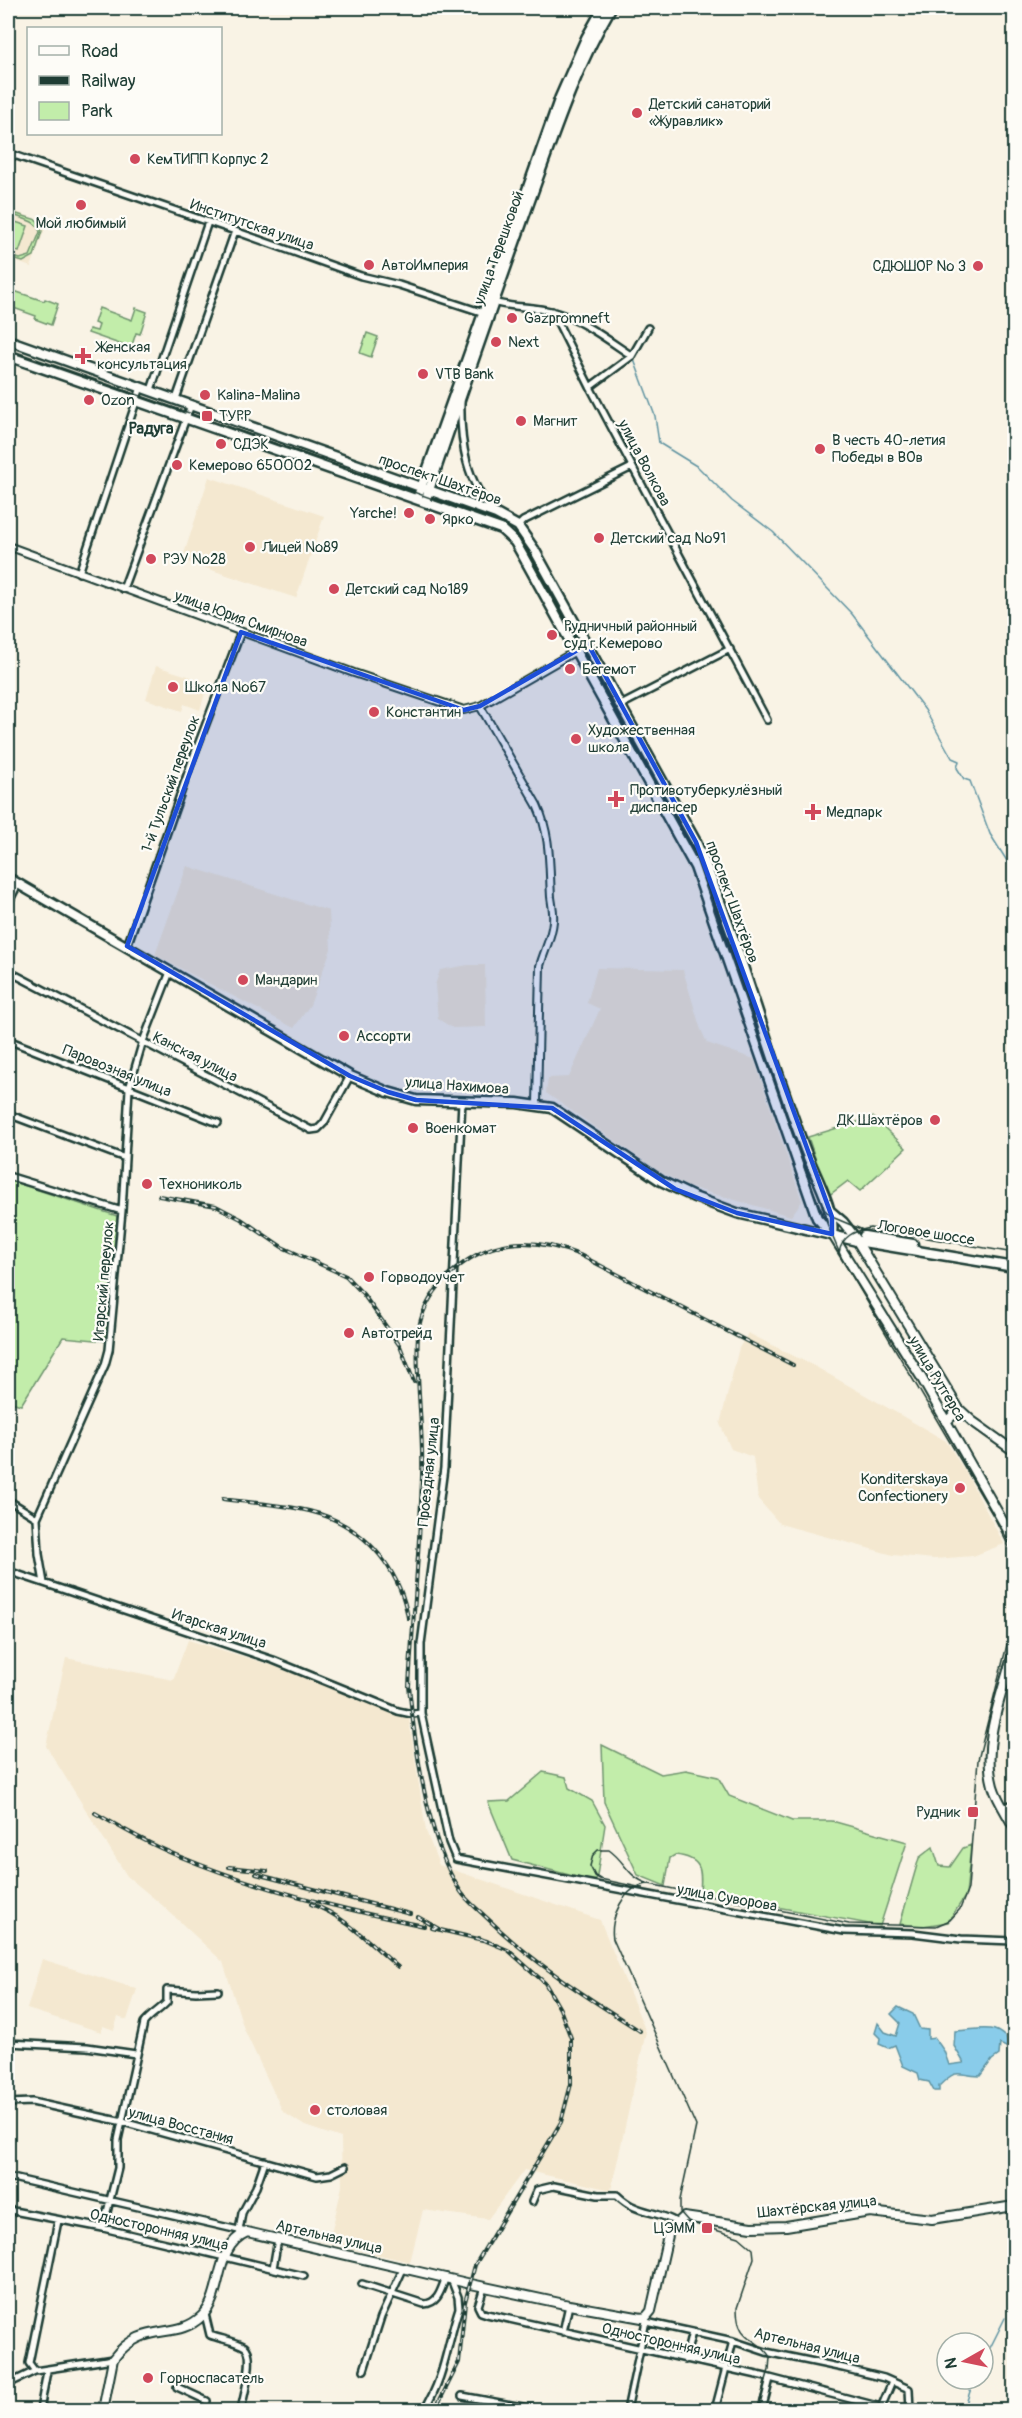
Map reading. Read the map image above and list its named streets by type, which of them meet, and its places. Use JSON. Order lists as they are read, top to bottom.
{
  "streets": {
    "main road": [
      "улица Терешковой",
      "проспект Шахтёров",
      "улица Нахимова",
      "Логовое шоссе",
      "улица Рутгерса",
      "Шахтёрская улица",
      "Артельная улица"
    ],
    "street": [
      "Институтская улица",
      "улица Волкова",
      "улица Юрия Смирнова",
      "1-й Тульский переулок",
      "Канская улица",
      "Паровозная улица",
      "Игарский переулок",
      "Проездная улица",
      "Игарская улица",
      "улица Суворова",
      "улица Восстания",
      "Односторонняя улица"
    ]
  },
  "crossings": [
    ["Институтская улица", "улица Терешковой"],
    ["улица Терешковой", "проспект Шахтёров"],
    ["проспект Шахтёров", "улица Нахимова"],
    ["проспект Шахтёров", "Логовое шоссе"],
    ["проспект Шахтёров", "улица Рутгерса"],
    ["улица Юрия Смирнова", "1-й Тульский переулок"],
    ["1-й Тульский переулок", "улица Нахимова"],
    ["Канская улица", "улица Нахимова"],
    ["Канская улица", "Игарский переулок"],
    ["Паровозная улица", "Игарский переулок"],
    ["улица Нахимова", "Логовое шоссе"],
    ["улица Нахимова", "Игарский переулок"],
    ["улица Нахимова", "улица Рутгерса"],
    ["улица Нахимова", "Проездная улица"],
    ["Логовое шоссе", "улица Рутгерса"],
    ["Игарский переулок", "Игарская улица"],
    ["Проездная улица", "Игарская улица"],
    ["Проездная улица", "улица Суворова"],
    ["Односторонняя улица", "Артельная улица"]
  ],
  "districts": ["Радуга"],
  "places": {
    "other": [
      "Детский санаторий «Журавлик»",
      "КемТИПП Корпус 2",
      "Мой любимый",
      "АвтоИмперия",
      "СДЮШОР № 3",
      "Gazpromneft",
      "Next",
      "VTB Bank",
      "Kalina-Malina",
      "Ozon",
      "Магнит",
      "СДЭК",
      "В честь 40-летия Победы в ВОв",
      "Кемерово 650002",
      "Yarche!",
      "Ярко",
      "Детский сад №91",
      "Лицей №89",
      "РЭУ №28",
      "Детский сад №189",
      "Рудничный районный суд г.Кемерово",
      "Бегемот",
      "Школа №67",
      "Константин",
      "Художественная школа",
      "Мандарин",
      "Ассорти",
      "ДК Шахтёров",
      "Военкомат",
      "Технониколь",
      "Горводоучет",
      "Автотрейд",
      "Konditerskaya Confectionery",
      "столовая",
      "Горноспасатель"
    ],
    "health": ["Женская консультация", "Противотуберкулёзный диспансер", "Медпарк"],
    "transit": ["ТУРР", "Рудник", "ЦЭММ"]
  },
  "legend": ["Road", "Railway", "Park"],
  "north": "left"
}
